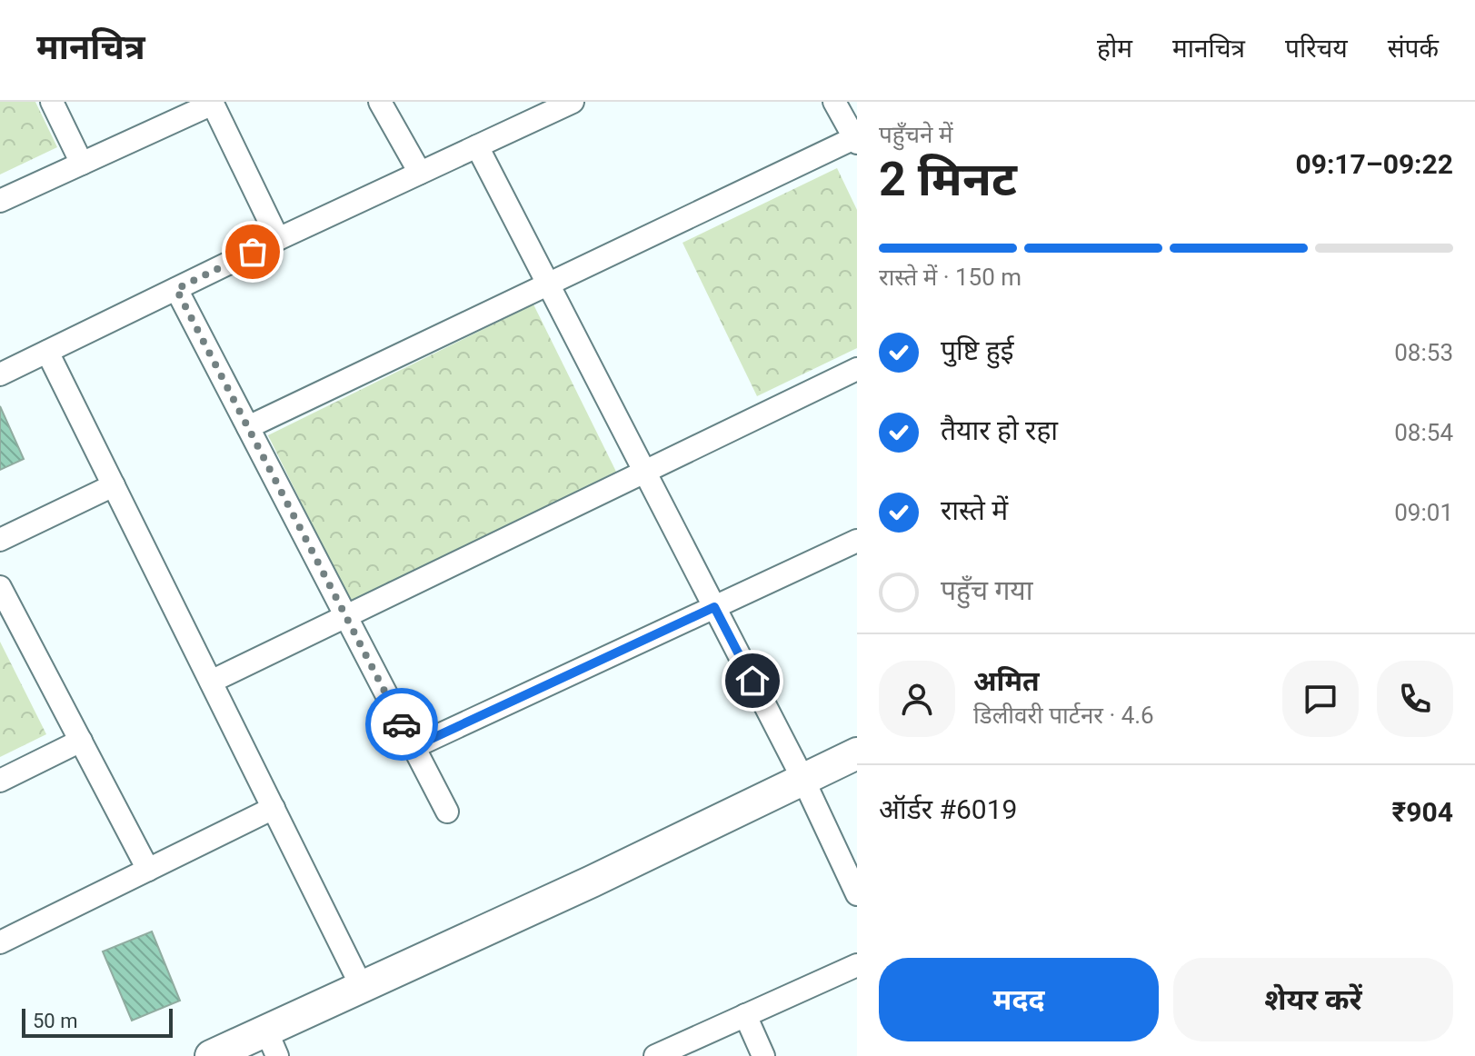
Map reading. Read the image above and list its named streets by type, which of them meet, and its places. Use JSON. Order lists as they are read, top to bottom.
{
  "scale_bar": "50 m",
  "page": {
    "header": "मानचित्र",
    "nav": [
      "होम",
      "मानचित्र",
      "परिचय",
      "संपर्क"
    ],
    "heading": ["2 मिनट", "पहुँचने में", "09:17–09:22"],
    "panel": [
      "अमित",
      "डिलीवरी पार्टनर · 4.6",
      "ऑर्डर #6019",
      "₹904"
    ],
    "bar": "रास्ते में · 150 m",
    "list": [
      ["पुष्टि हुई", "08:53"],
      ["तैयार हो रहा", "08:54"],
      ["रास्ते में", "09:01"],
      "पहुँच गया"
    ],
    "buttons": ["मदद", "शेयर करें"],
    "scale": "50 m"
  }
}
